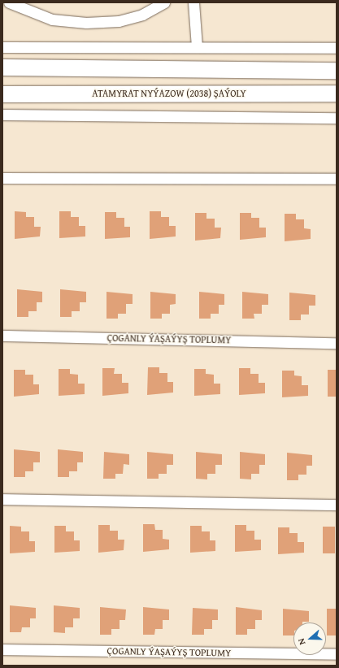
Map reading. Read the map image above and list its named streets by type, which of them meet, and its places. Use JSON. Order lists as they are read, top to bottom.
{
  "streets": {
    "main road": ["ATAMYRAT NYÝAZOW (2038) ŞAÝOLY"],
    "street": ["ÇOGANLY ÝAŞAÝYŞ TOPLUMY"]
  },
  "north": "left"
}
